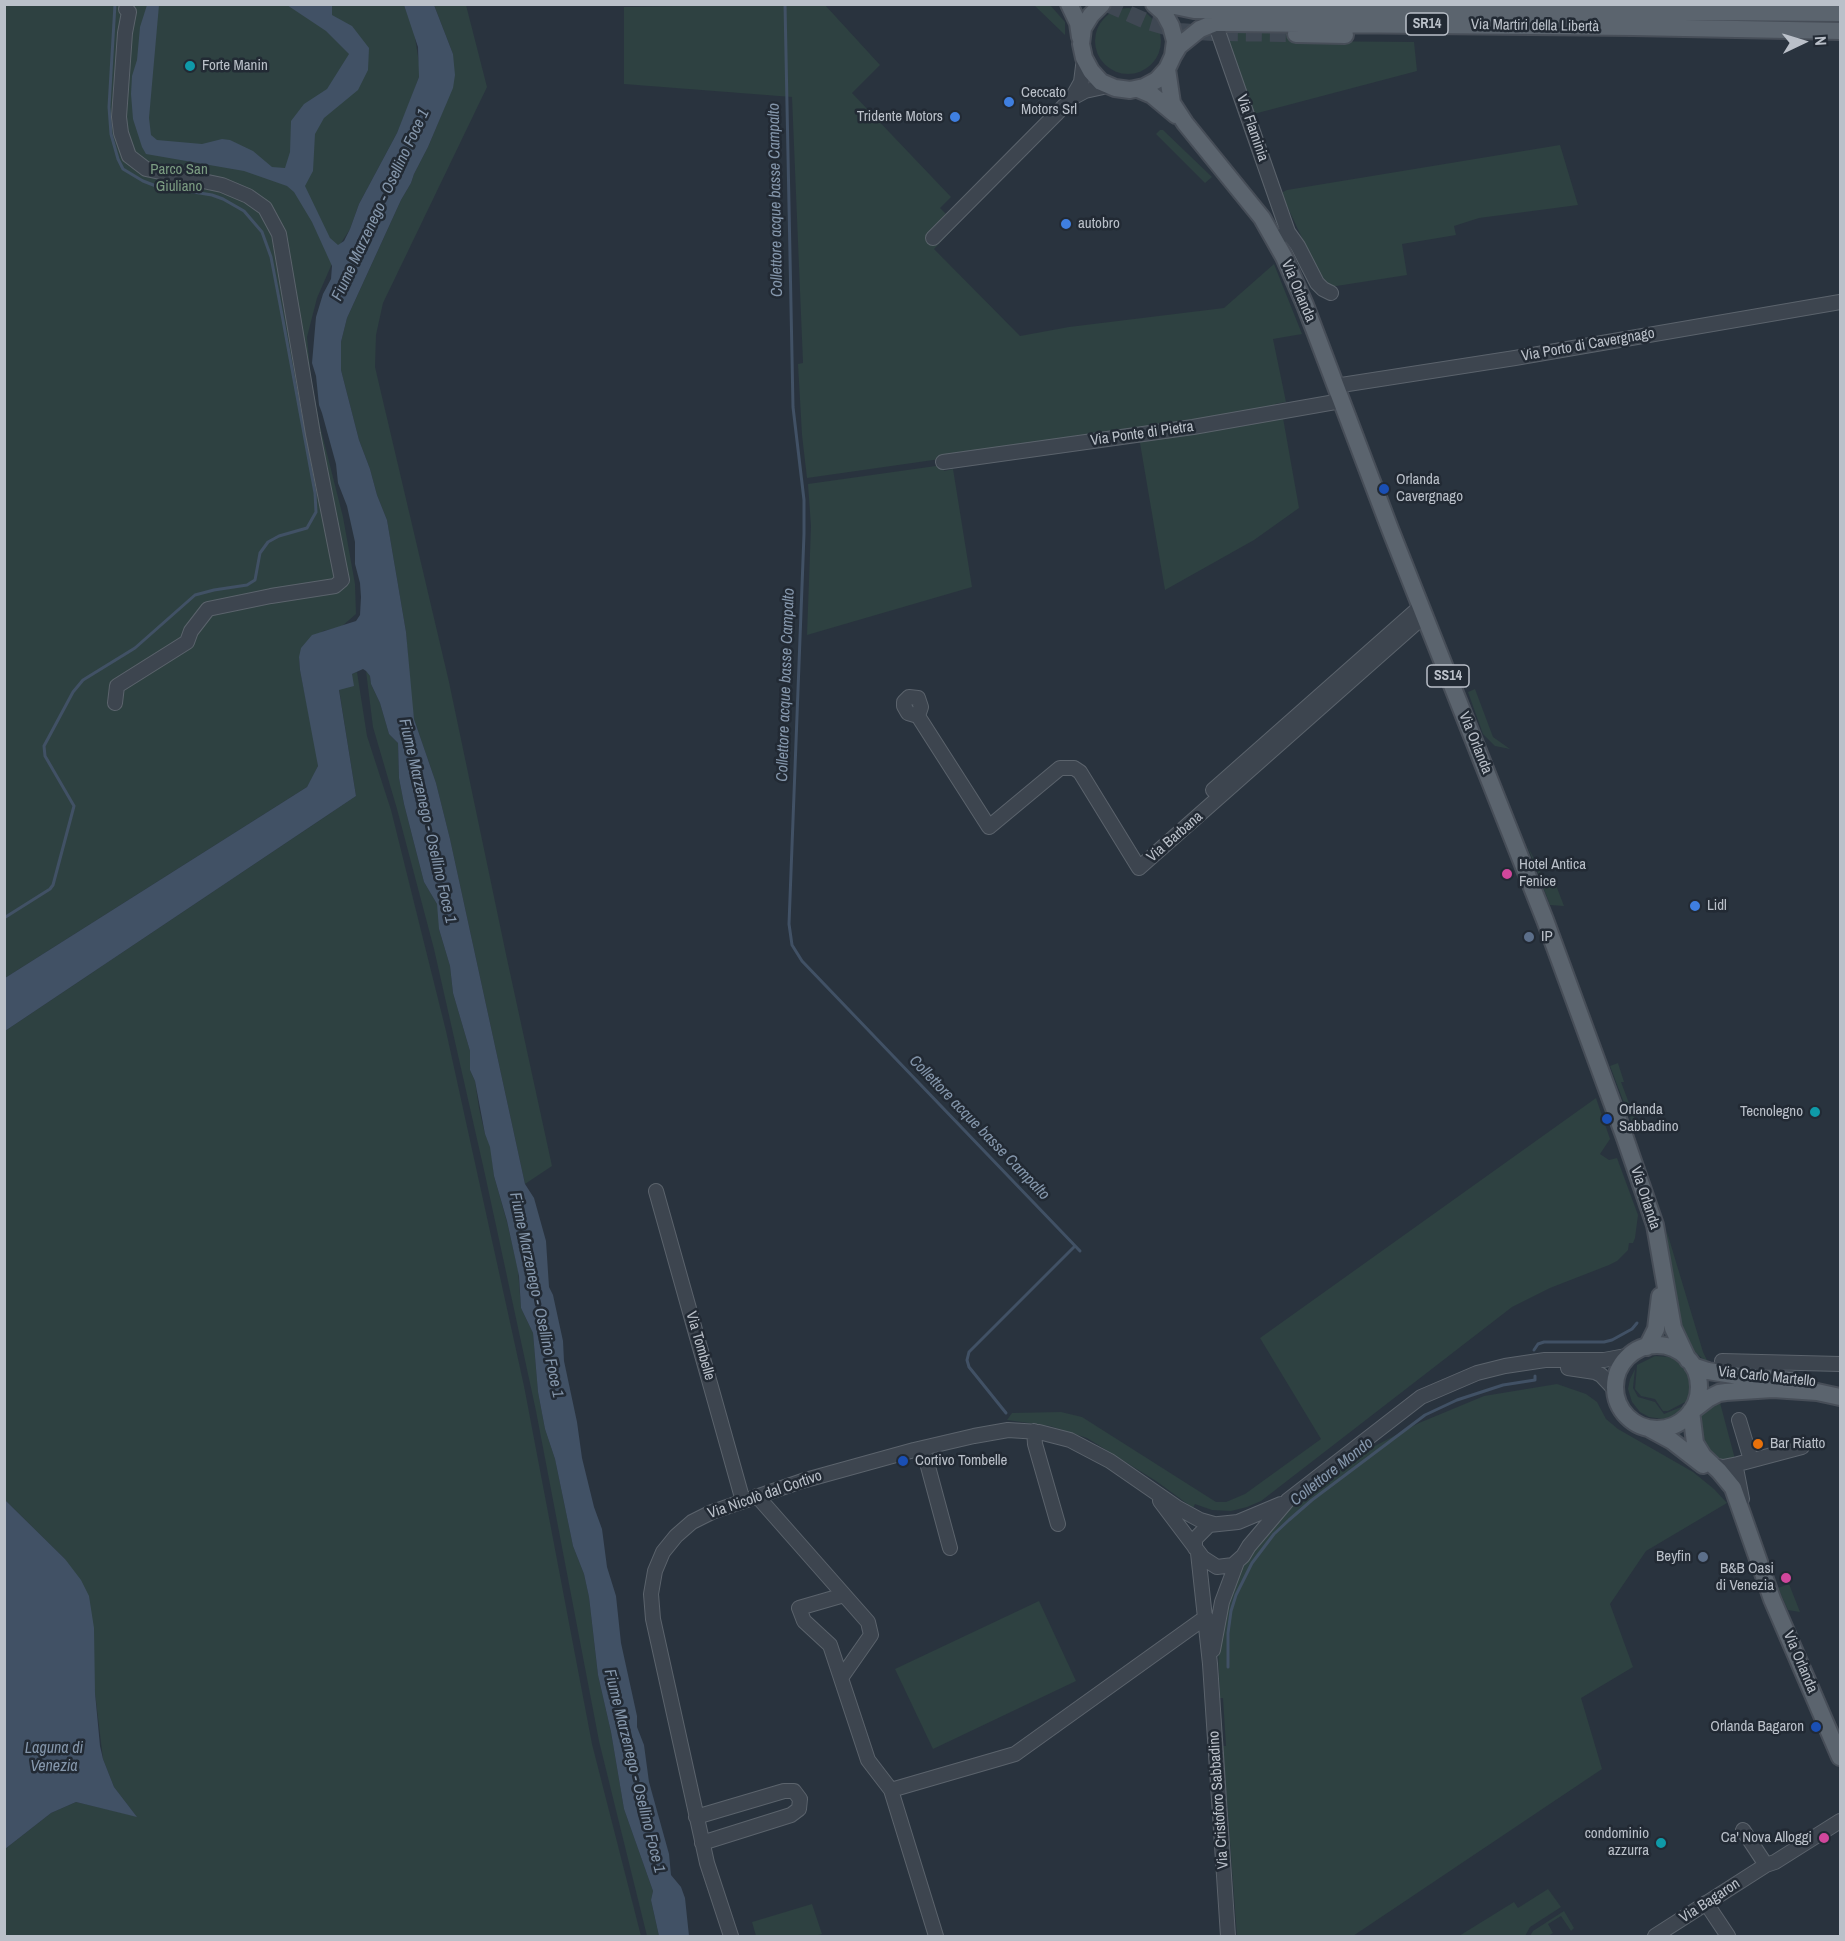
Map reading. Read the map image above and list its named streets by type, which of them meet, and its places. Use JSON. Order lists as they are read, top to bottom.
{
  "streets": {
    "main road": [
      "SR14",
      "Via Martiri della Libertà",
      "Via Orlanda",
      "SS14",
      "Via Carlo Martello"
    ],
    "street": [
      "Via Flaminia",
      "Via Porto di Cavergnago",
      "Via Ponte di Pietra",
      "Via Barbana",
      "Via Tombelle",
      "Via Nicolò dal Cortivo",
      "Via Cristoforo Sabbadino",
      "Via Bagaron"
    ]
  },
  "crossings": [
    ["SR14", "Via Martiri della Libertà"],
    ["Via Martiri della Libertà", "Via Flaminia"],
    ["Via Martiri della Libertà", "Via Orlanda"],
    ["Via Martiri della Libertà", "SS14"],
    ["Via Flaminia", "Via Orlanda"],
    ["Via Orlanda", "Via Porto di Cavergnago"],
    ["Via Orlanda", "Via Ponte di Pietra"],
    ["Via Orlanda", "SS14"],
    ["Via Orlanda", "Via Barbana"],
    ["Via Orlanda", "Via Carlo Martello"],
    ["Via Orlanda", "Via Cristoforo Sabbadino"],
    ["Via Porto di Cavergnago", "Via Ponte di Pietra"],
    ["Via Tombelle", "Via Nicolò dal Cortivo"],
    ["Via Carlo Martello", "Via Cristoforo Sabbadino"],
    ["Via Nicolò dal Cortivo", "Via Cristoforo Sabbadino"]
  ],
  "water": [
    "Collettore acque basse Campalto",
    "Fiume Marzenego - Osellino Foce 1",
    "Collettore Mondo",
    "Laguna di Venezia"
  ],
  "parks": ["Parco San Giuliano"],
  "places": [
    "Forte Manin",
    "Ceccato Motors Srl",
    "Tridente Motors",
    "autobro",
    "Orlanda Cavergnago",
    "Hotel Antica Fenice",
    "Lidl",
    "IP",
    "Tecnolegno",
    "Orlanda Sabbadino",
    "Bar Riatto",
    "Cortivo Tombelle",
    "Beyfin",
    "B&B Oasi di Venezia",
    "Orlanda Bagaron",
    "Ca' Nova Alloggi",
    "condominio azzurra"
  ],
  "north": "right"
}
